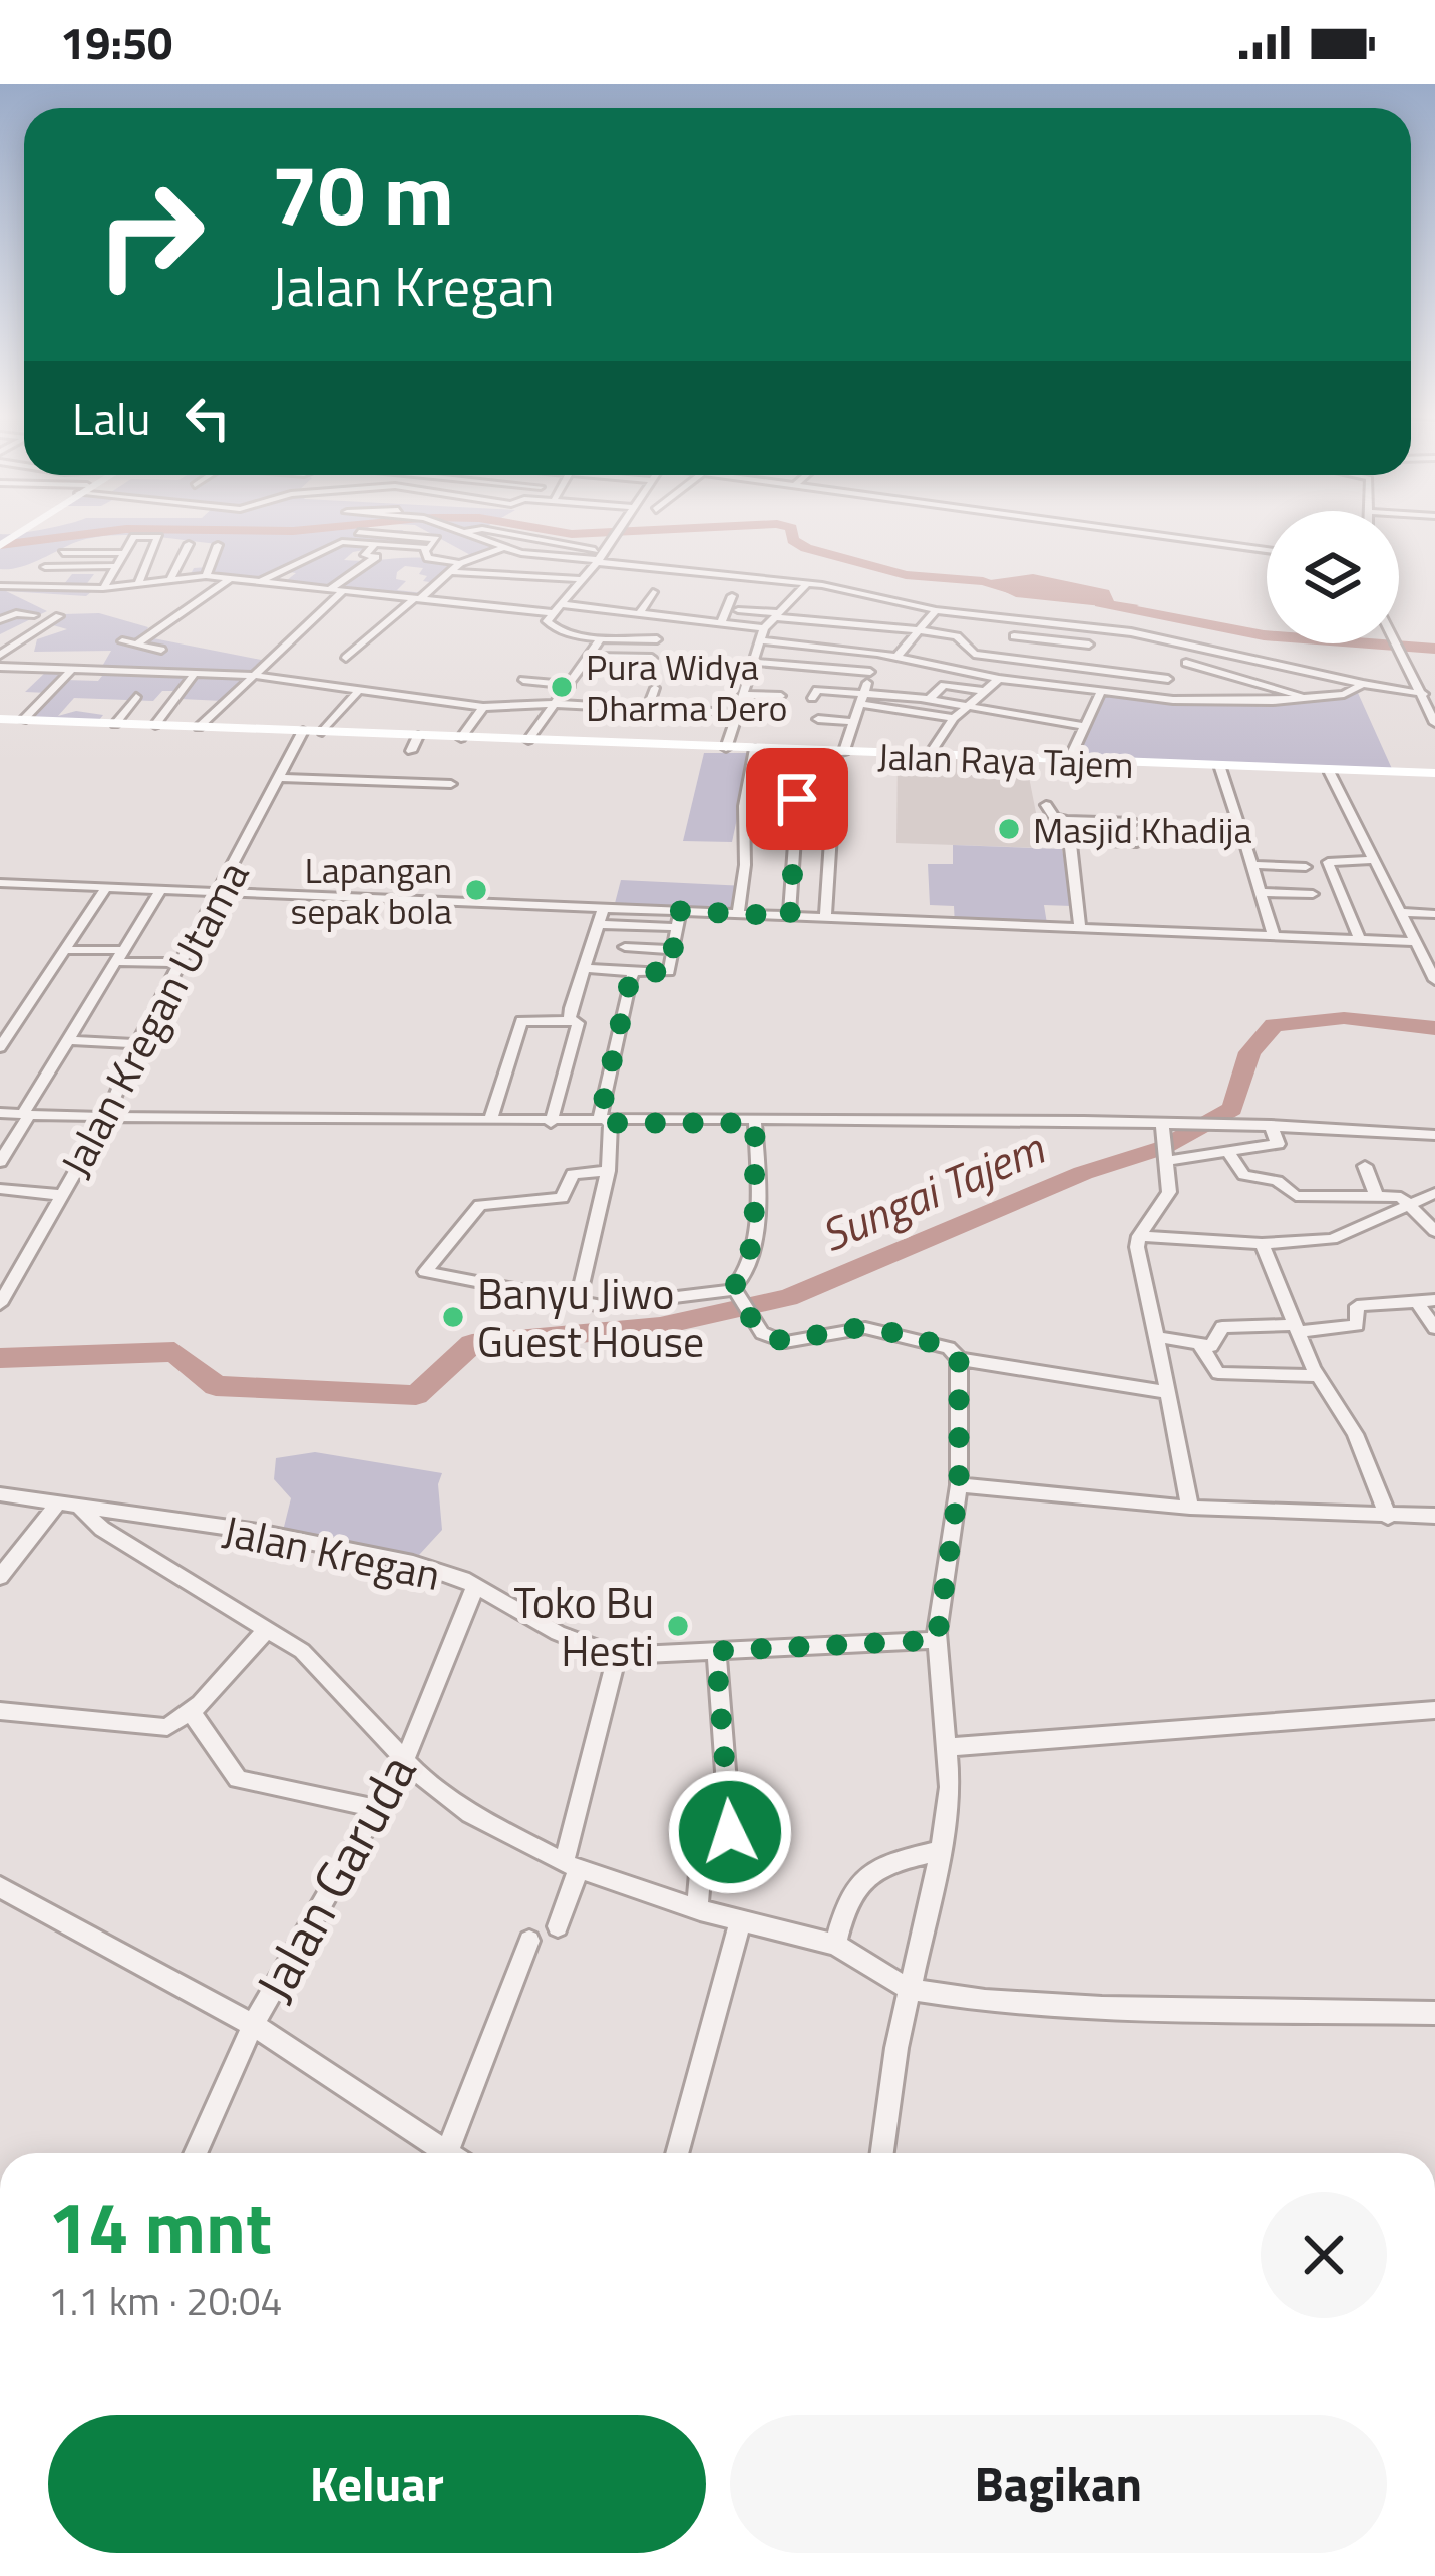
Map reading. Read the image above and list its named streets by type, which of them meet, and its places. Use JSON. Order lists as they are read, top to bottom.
{
  "streets": {
    "main road": ["Jalan Raya Tajem"],
    "street": ["Jalan Kregan Utama", "Jalan Kregan", "Jalan Garuda"]
  },
  "crossings": [
    ["Jalan Raya Tajem", "Jalan Kregan Utama"],
    ["Jalan Kregan", "Jalan Garuda"]
  ],
  "water": ["Sungai Tajem"],
  "places": [
    "Pura Widya Dharma Dero",
    "Masjid Khadija",
    "Lapangan sepak bola",
    "Banyu Jiwo Guest House",
    "Toko Bu Hesti"
  ],
  "page": {
    "status": "19:50",
    "turn": ["70 m", "Jalan Kregan"],
    "then": "Lalu",
    "heading": ["14 mnt", "1.1 km · 20:04"],
    "buttons": ["Keluar", "Bagikan"]
  }
}
